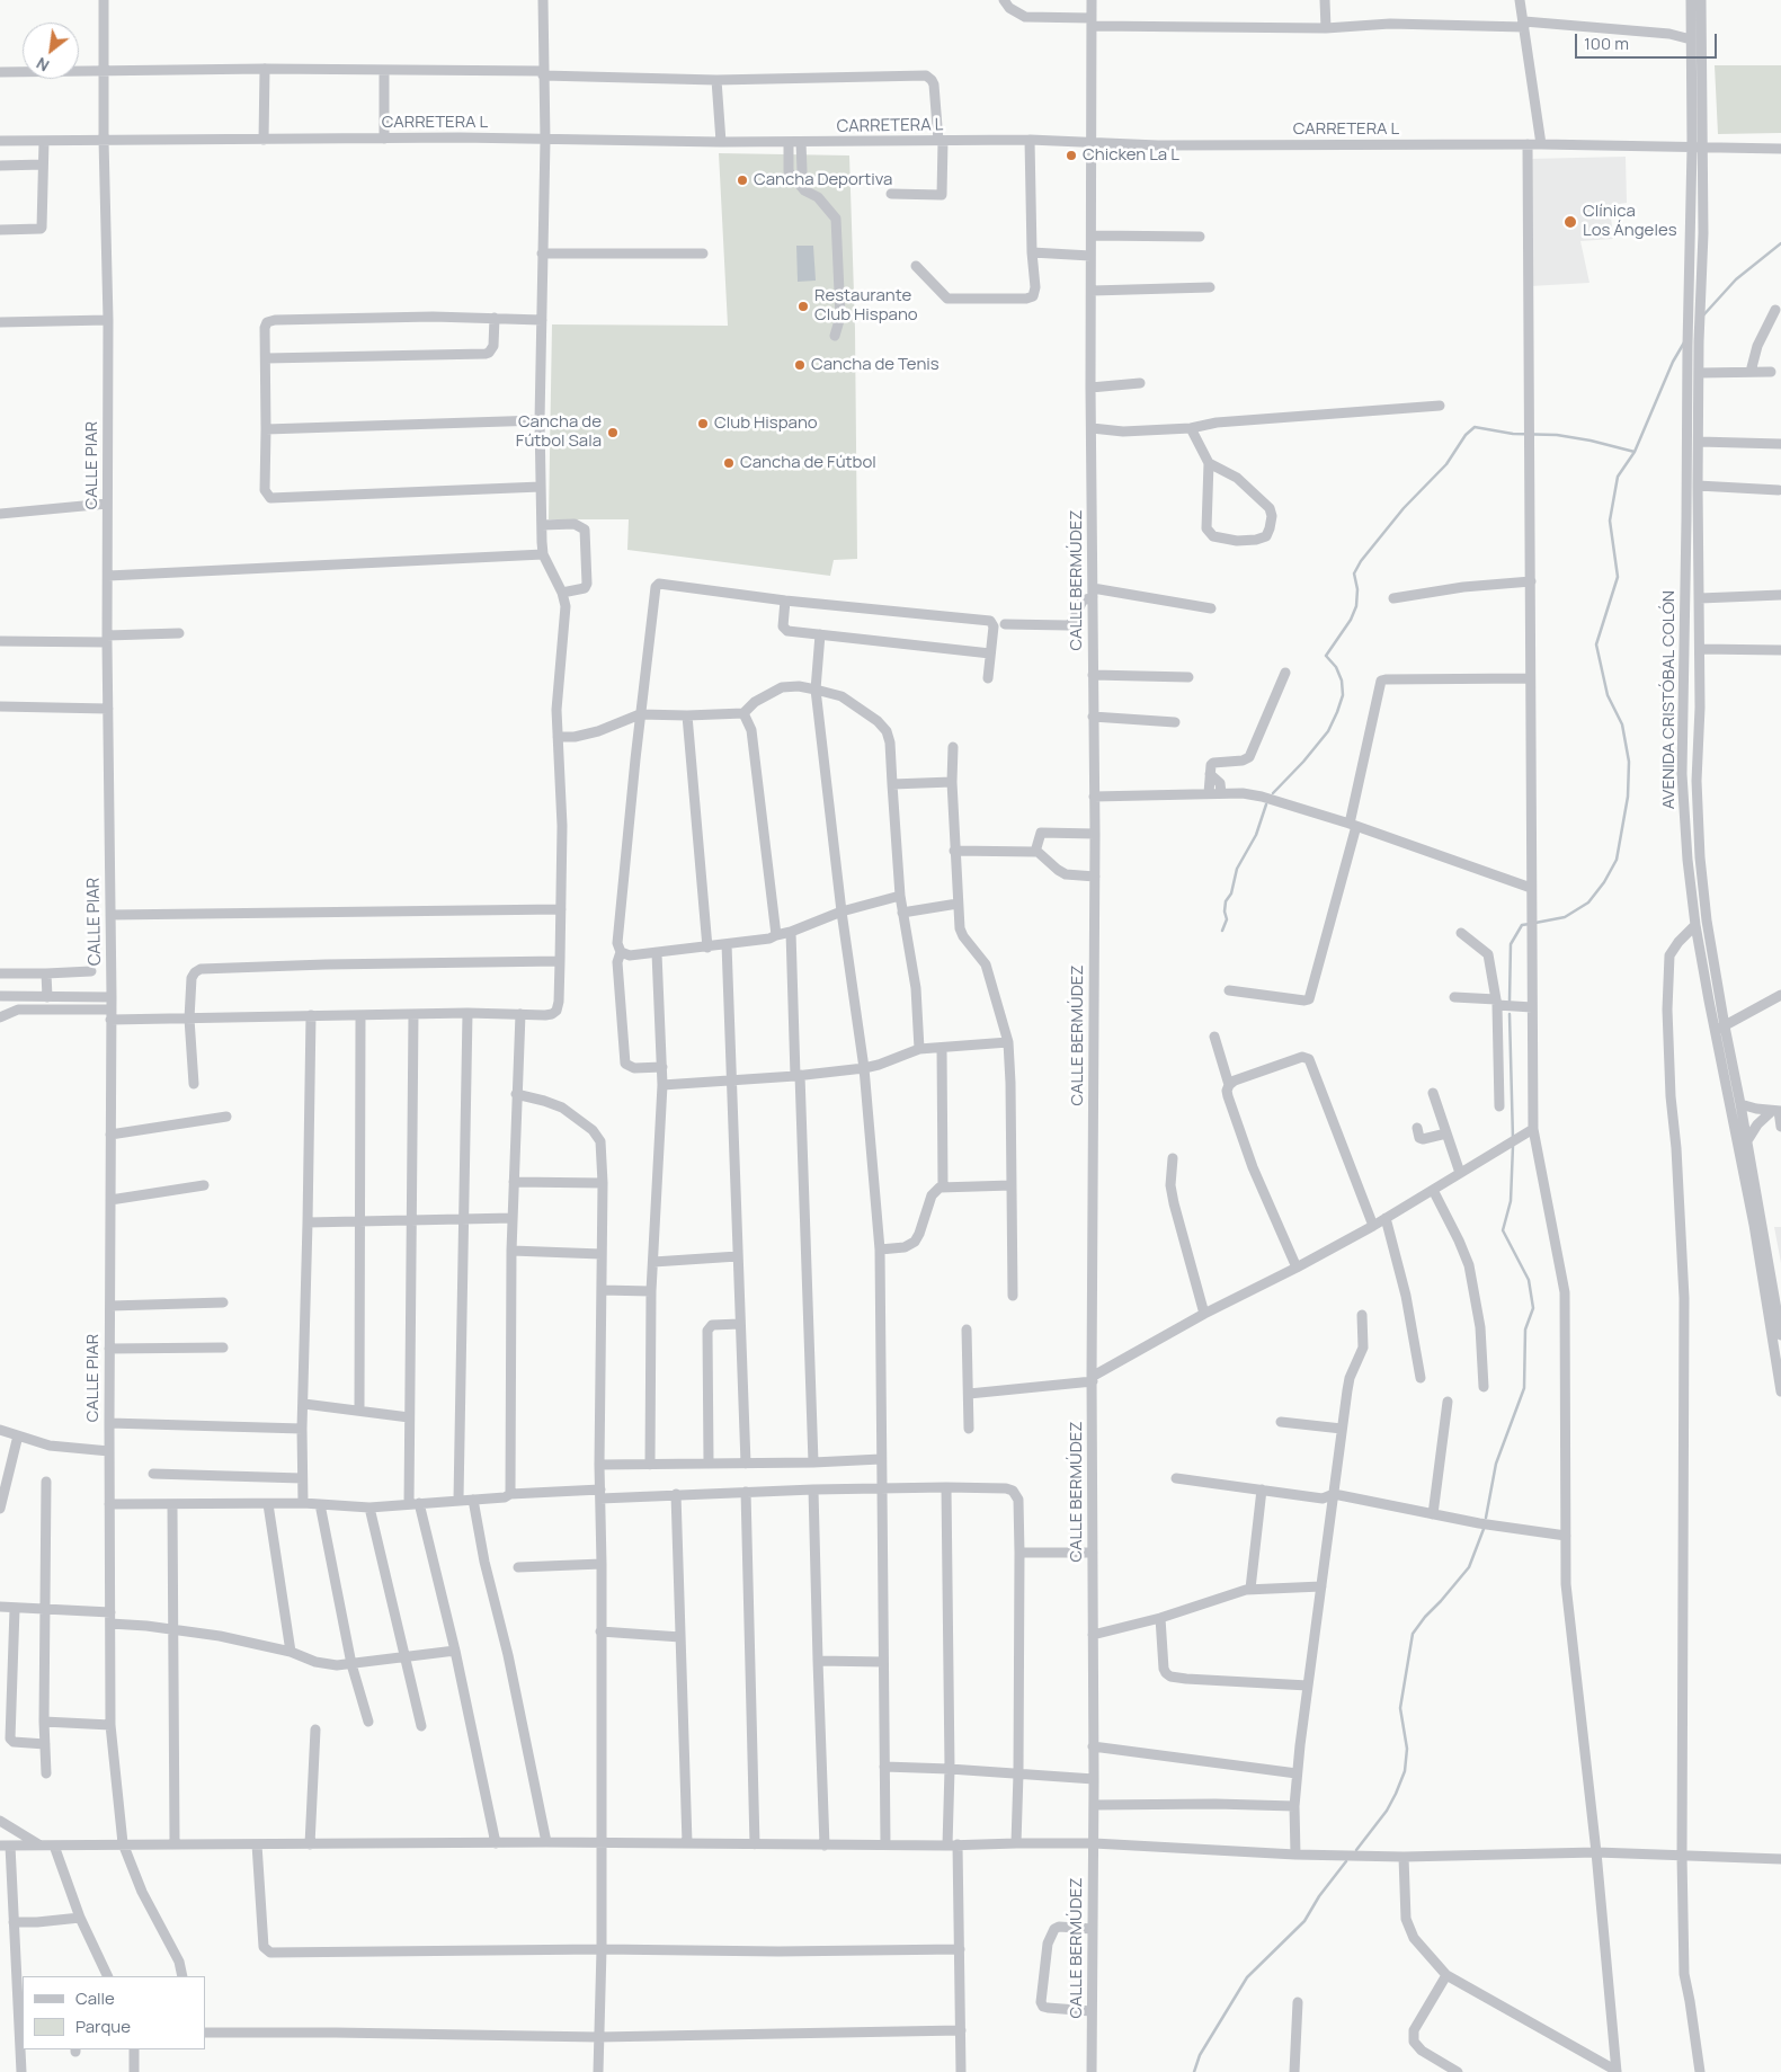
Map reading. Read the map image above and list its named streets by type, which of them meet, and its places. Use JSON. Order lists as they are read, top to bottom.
{
  "streets": {
    "street": [
      "CARRETERA L",
      "CALLE PIAR",
      "CALLE BERMÚDEZ",
      "AVENIDA CRISTÓBAL COLÓN"
    ]
  },
  "crossings": [
    ["CARRETERA L", "CALLE PIAR"],
    ["CARRETERA L", "CALLE BERMÚDEZ"],
    ["CARRETERA L", "AVENIDA CRISTÓBAL COLÓN"]
  ],
  "places": [
    "Chicken La L",
    "Cancha Deportiva",
    "Clínica Los Ángeles",
    "Restaurante Club Hispano",
    "Cancha de Tenis",
    "Club Hispano",
    "Cancha de Fútbol Sala",
    "Cancha de Fútbol"
  ],
  "legend": ["Calle", "Parque"],
  "scale_bar": "100 m",
  "north": "bottom left"
}
